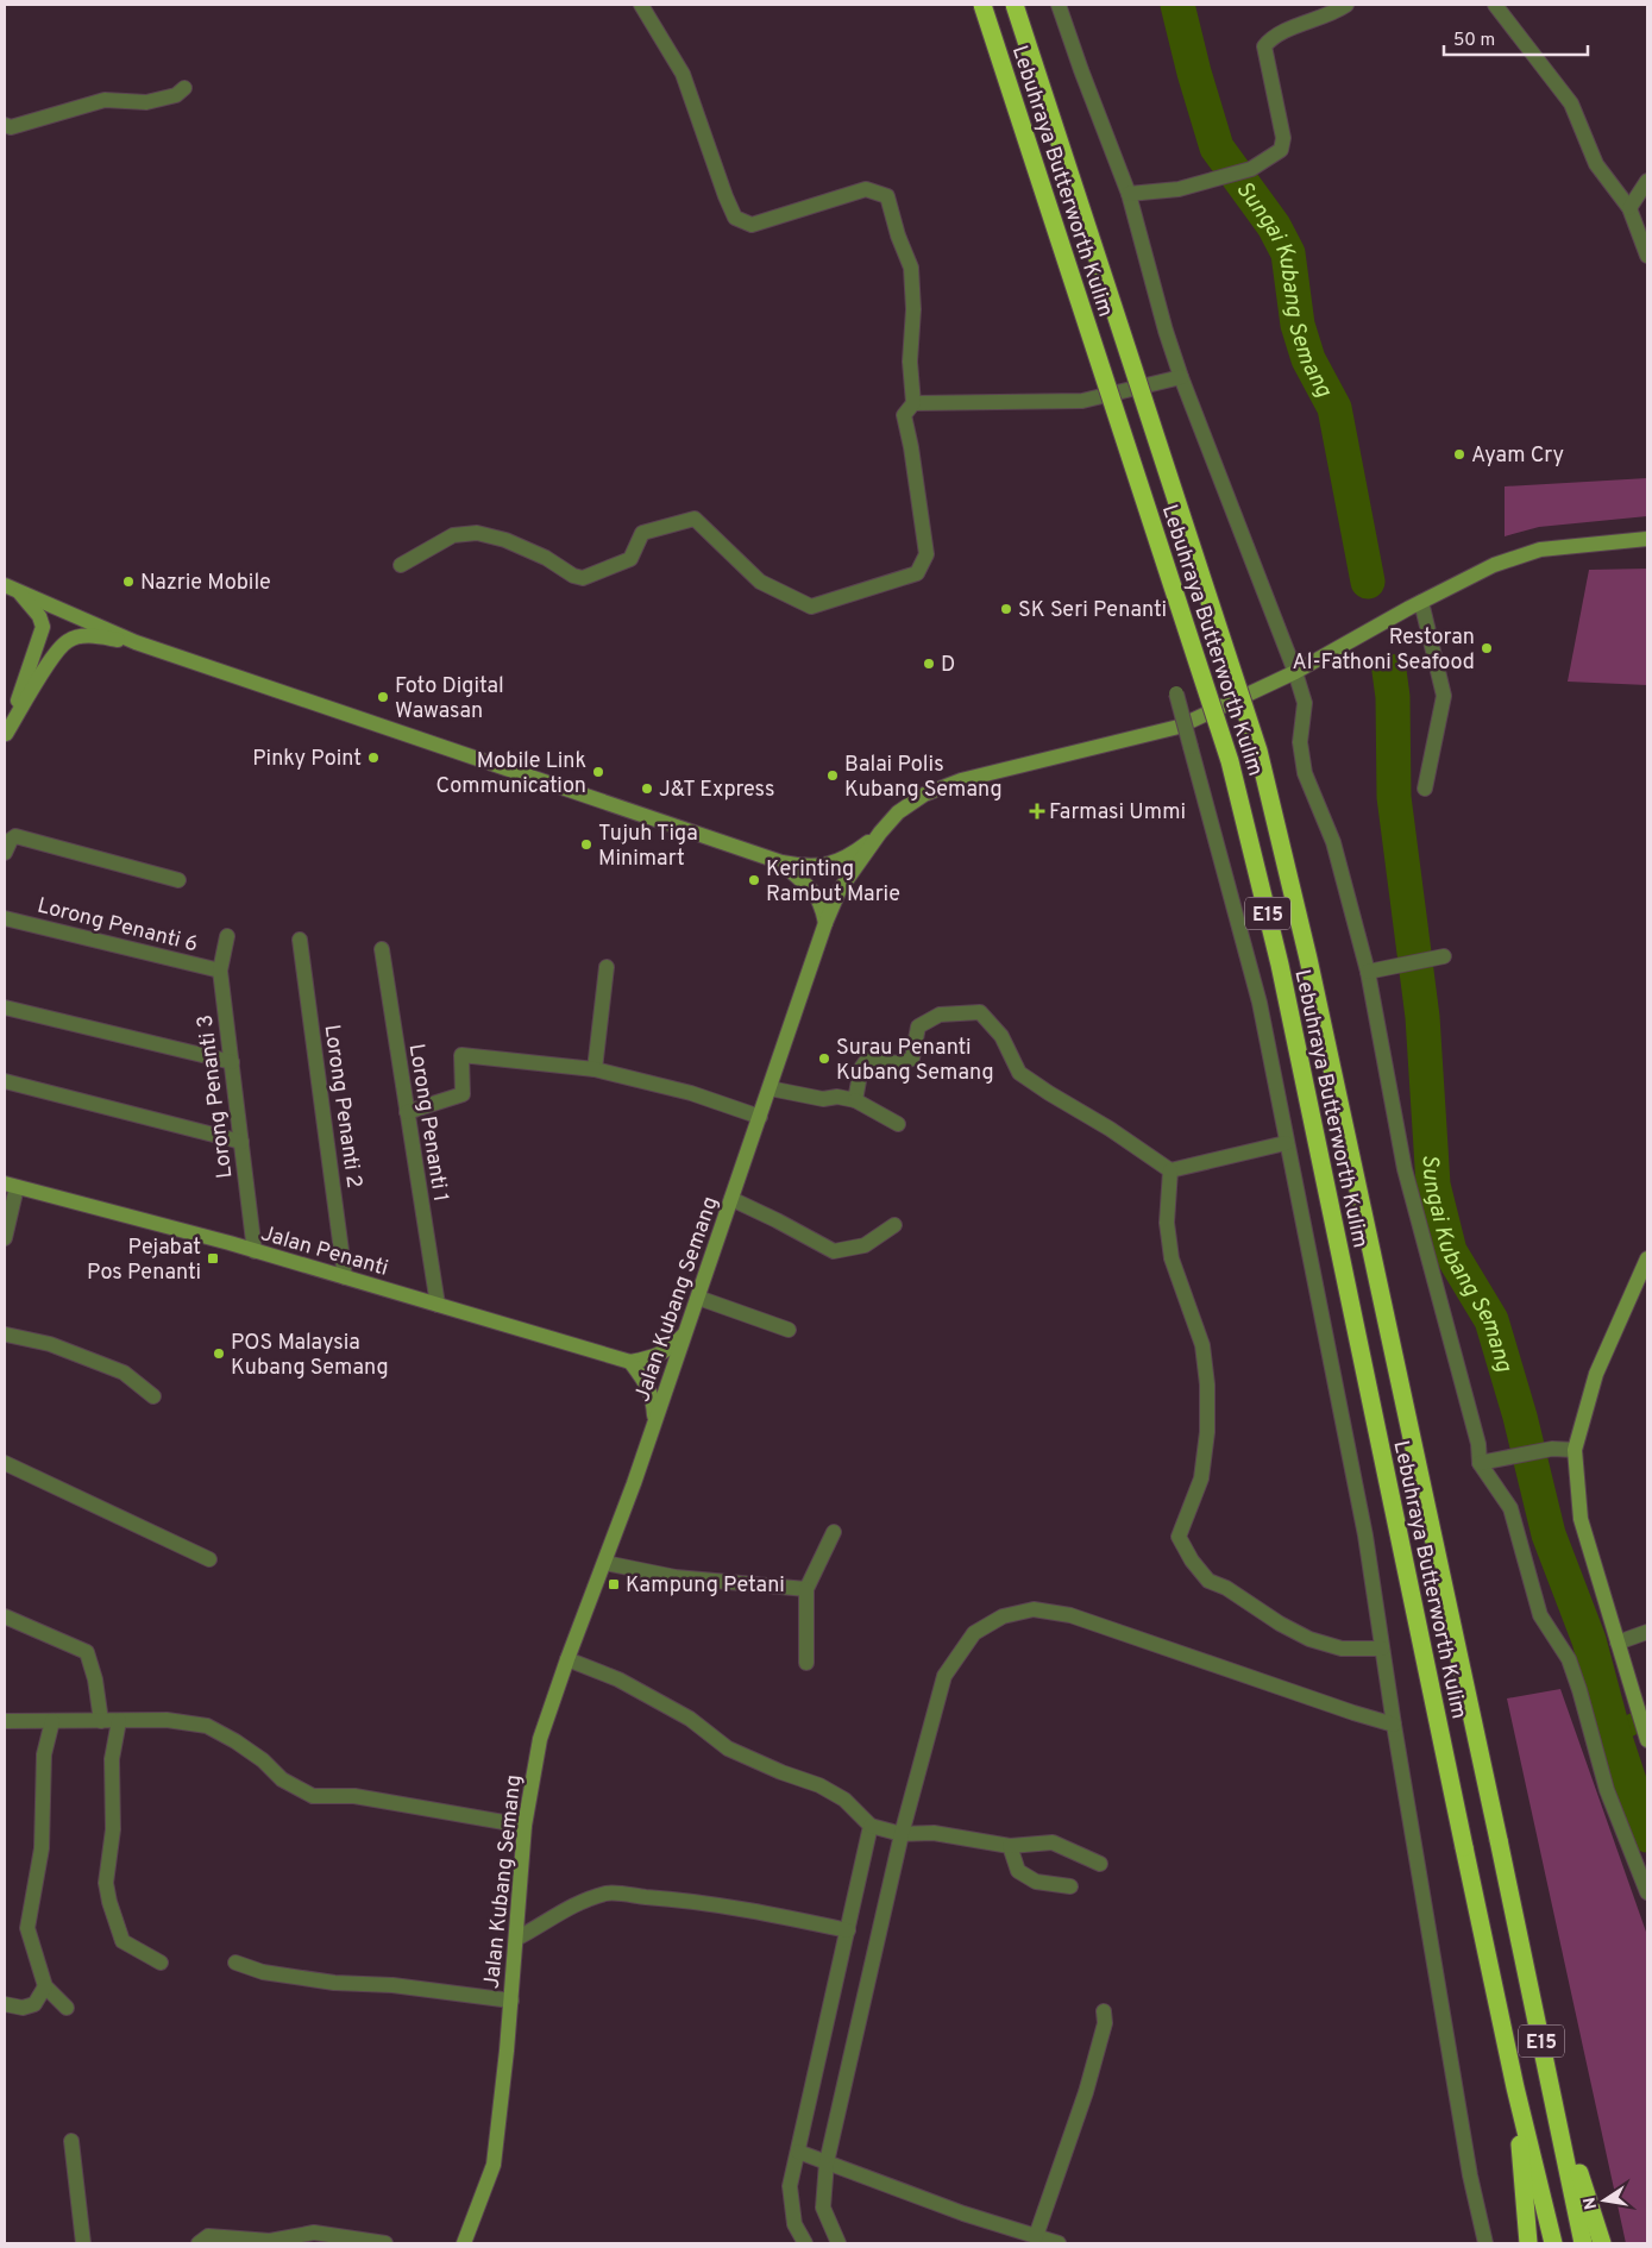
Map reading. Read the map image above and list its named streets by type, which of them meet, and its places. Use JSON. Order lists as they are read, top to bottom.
{
  "streets": {
    "highway": ["Lebuhraya Butterworth Kulim", "E15"],
    "main road": ["Jalan Penanti", "Jalan Kubang Semang"],
    "street": [
      "Lorong Penanti 6",
      "Lorong Penanti 3",
      "Lorong Penanti 2",
      "Lorong Penanti 1"
    ]
  },
  "crossings": [
    ["Lorong Penanti 6", "Lorong Penanti 3"],
    ["Lorong Penanti 3", "Jalan Penanti"],
    ["Lorong Penanti 2", "Jalan Penanti"],
    ["Lorong Penanti 1", "Jalan Penanti"]
  ],
  "water": ["Sungai Kubang Semang"],
  "places": {
    "other": [
      "Ayam Cry",
      "Nazrie Mobile",
      "SK Seri Penanti",
      "Restoran Al-Fathoni Seafood",
      "D",
      "Foto Digital Wawasan",
      "Pinky Point",
      "Mobile Link Communication",
      "Balai Polis Kubang Semang",
      "J&T Express",
      "Tujuh Tiga Minimart",
      "Kerinting Rambut Marie",
      "Surau Penanti Kubang Semang",
      "POS Malaysia Kubang Semang"
    ],
    "health": ["Farmasi Ummi"],
    "transit": ["Pejabat Pos Penanti", "Kampung Petani"]
  },
  "scale_bar": "50 m",
  "north": "left"
}
